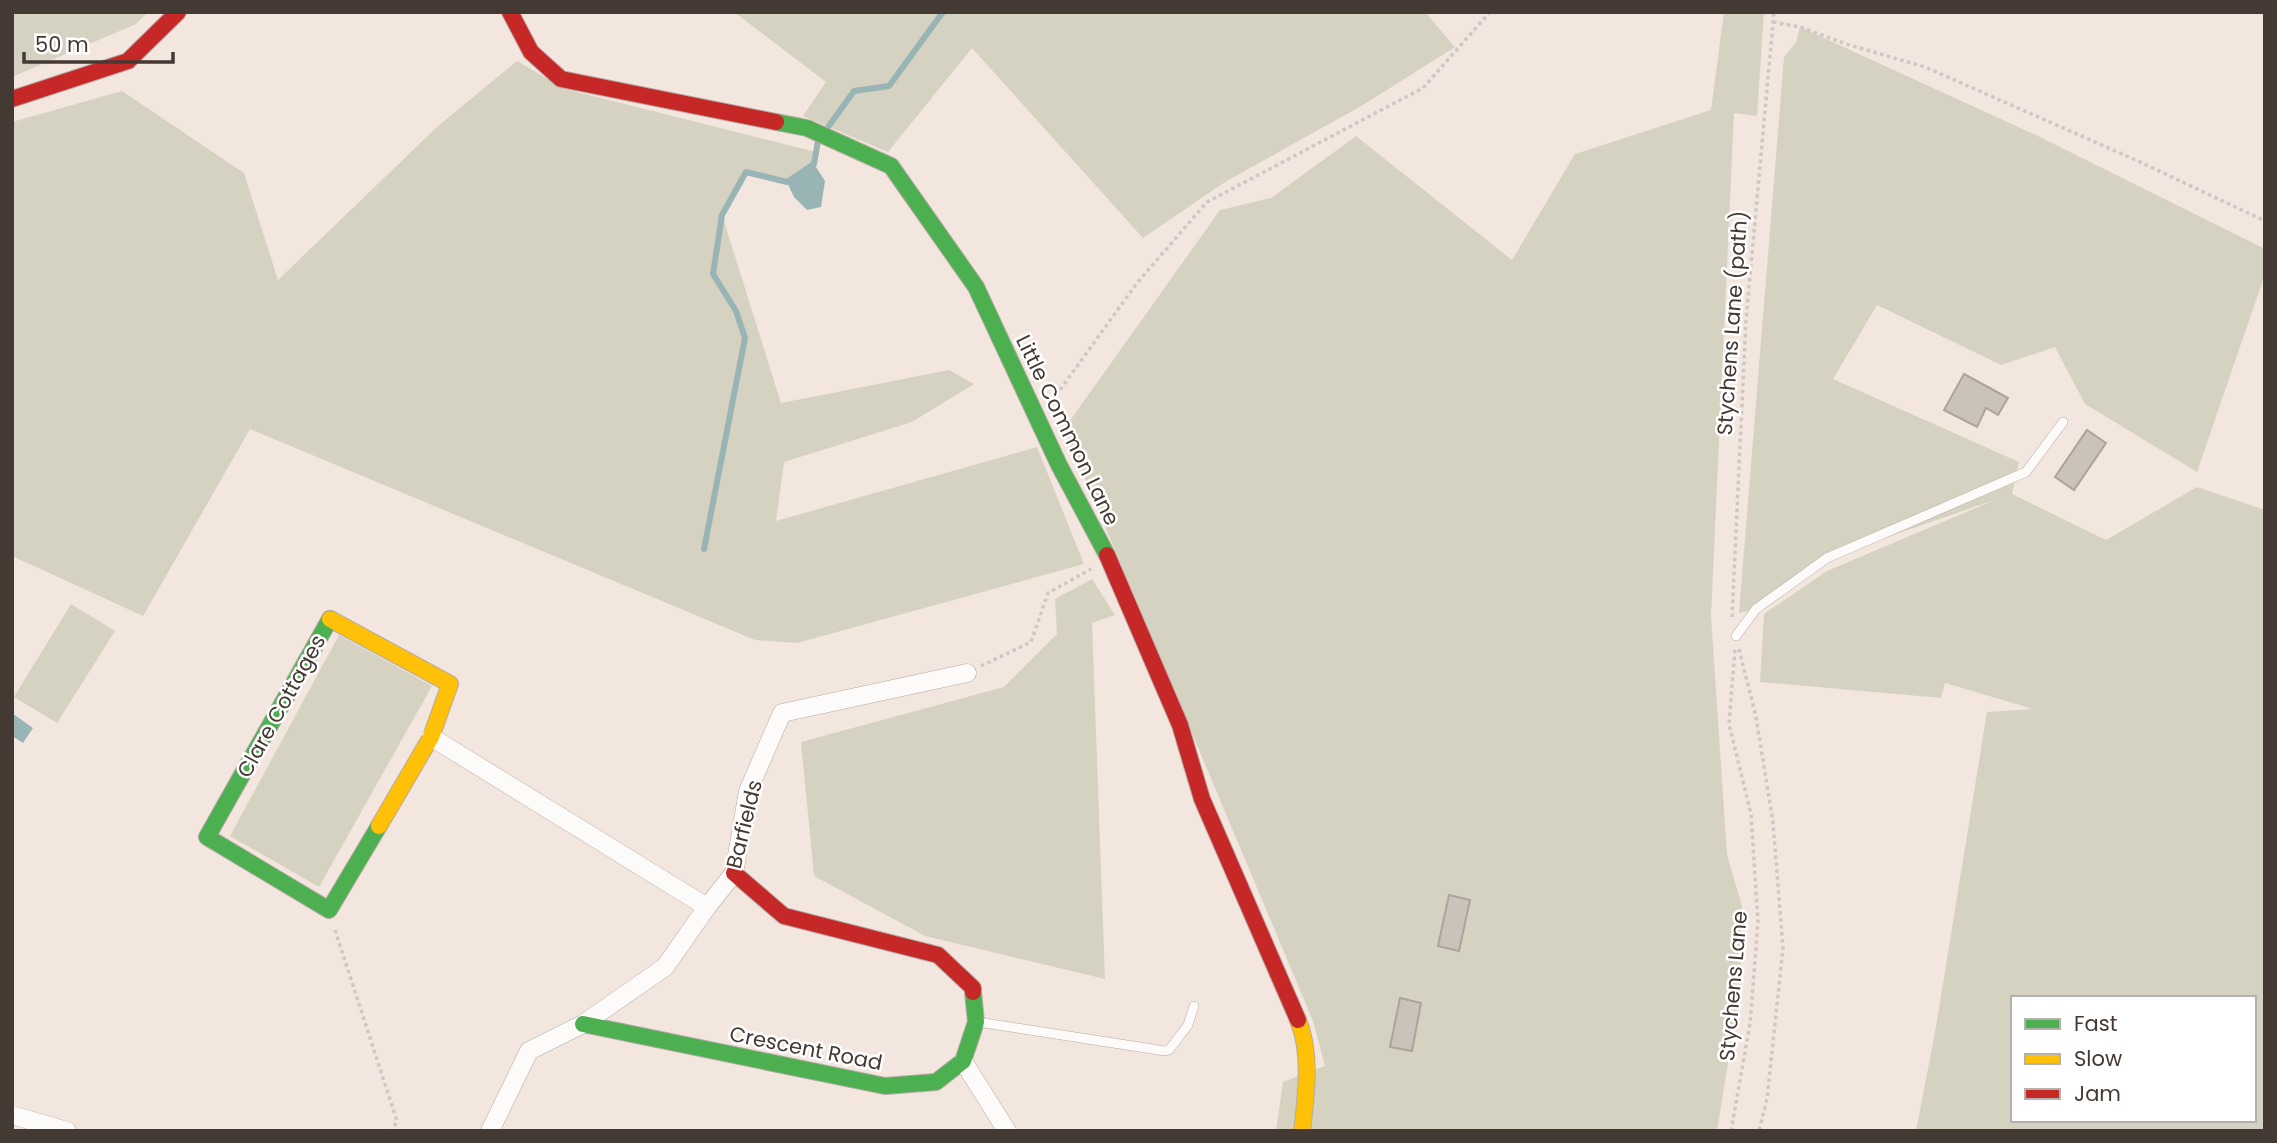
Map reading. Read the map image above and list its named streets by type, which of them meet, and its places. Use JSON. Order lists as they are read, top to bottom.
{
  "streets": {
    "street": [
      "Little Common Lane",
      "Clare Cottages",
      "Barfields",
      "Crescent Road"
    ],
    "path": ["Stychens Lane (path)", "Stychens Lane"]
  },
  "crossings": [
    ["Stychens Lane (path)", "Stychens Lane"],
    ["Barfields", "Crescent Road"]
  ],
  "legend": ["Fast", "Slow", "Jam"],
  "scale_bar": "50 m"
}
